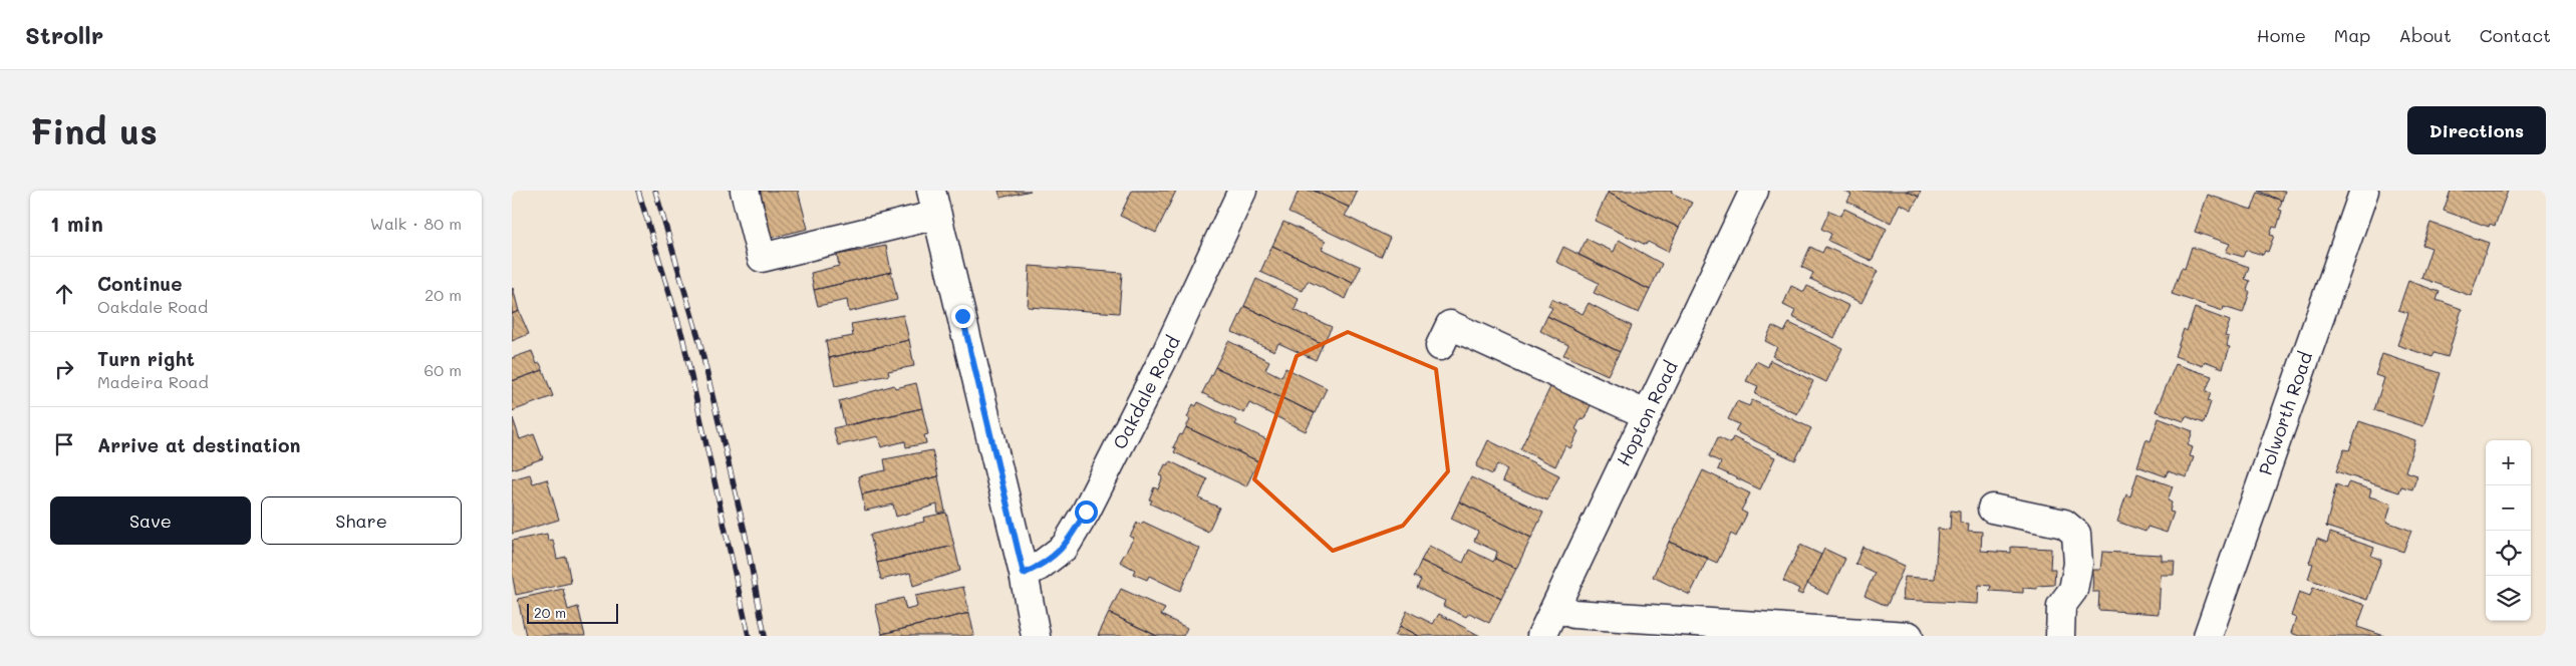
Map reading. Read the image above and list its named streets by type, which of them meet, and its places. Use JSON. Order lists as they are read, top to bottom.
{
  "streets": {
    "street": ["Oakdale Road", "Hopton Road", "Polworth Road"]
  },
  "scale_bar": "20 m",
  "page": {
    "header": "Strollr",
    "nav": [
      "Home",
      "Map",
      "About",
      "Contact"
    ],
    "buttons": [
      "Directions",
      ["Save", "Share"]
    ],
    "title": "Find us",
    "heading": ["1 min", "Walk · 80 m"],
    "list": [
      ["Continue", "Oakdale Road", "20 m"],
      ["Turn right", "Madeira Road", "60 m"],
      "Arrive at destination"
    ],
    "map_buttons": ["+", "−"],
    "scale": "20 m"
  }
}
